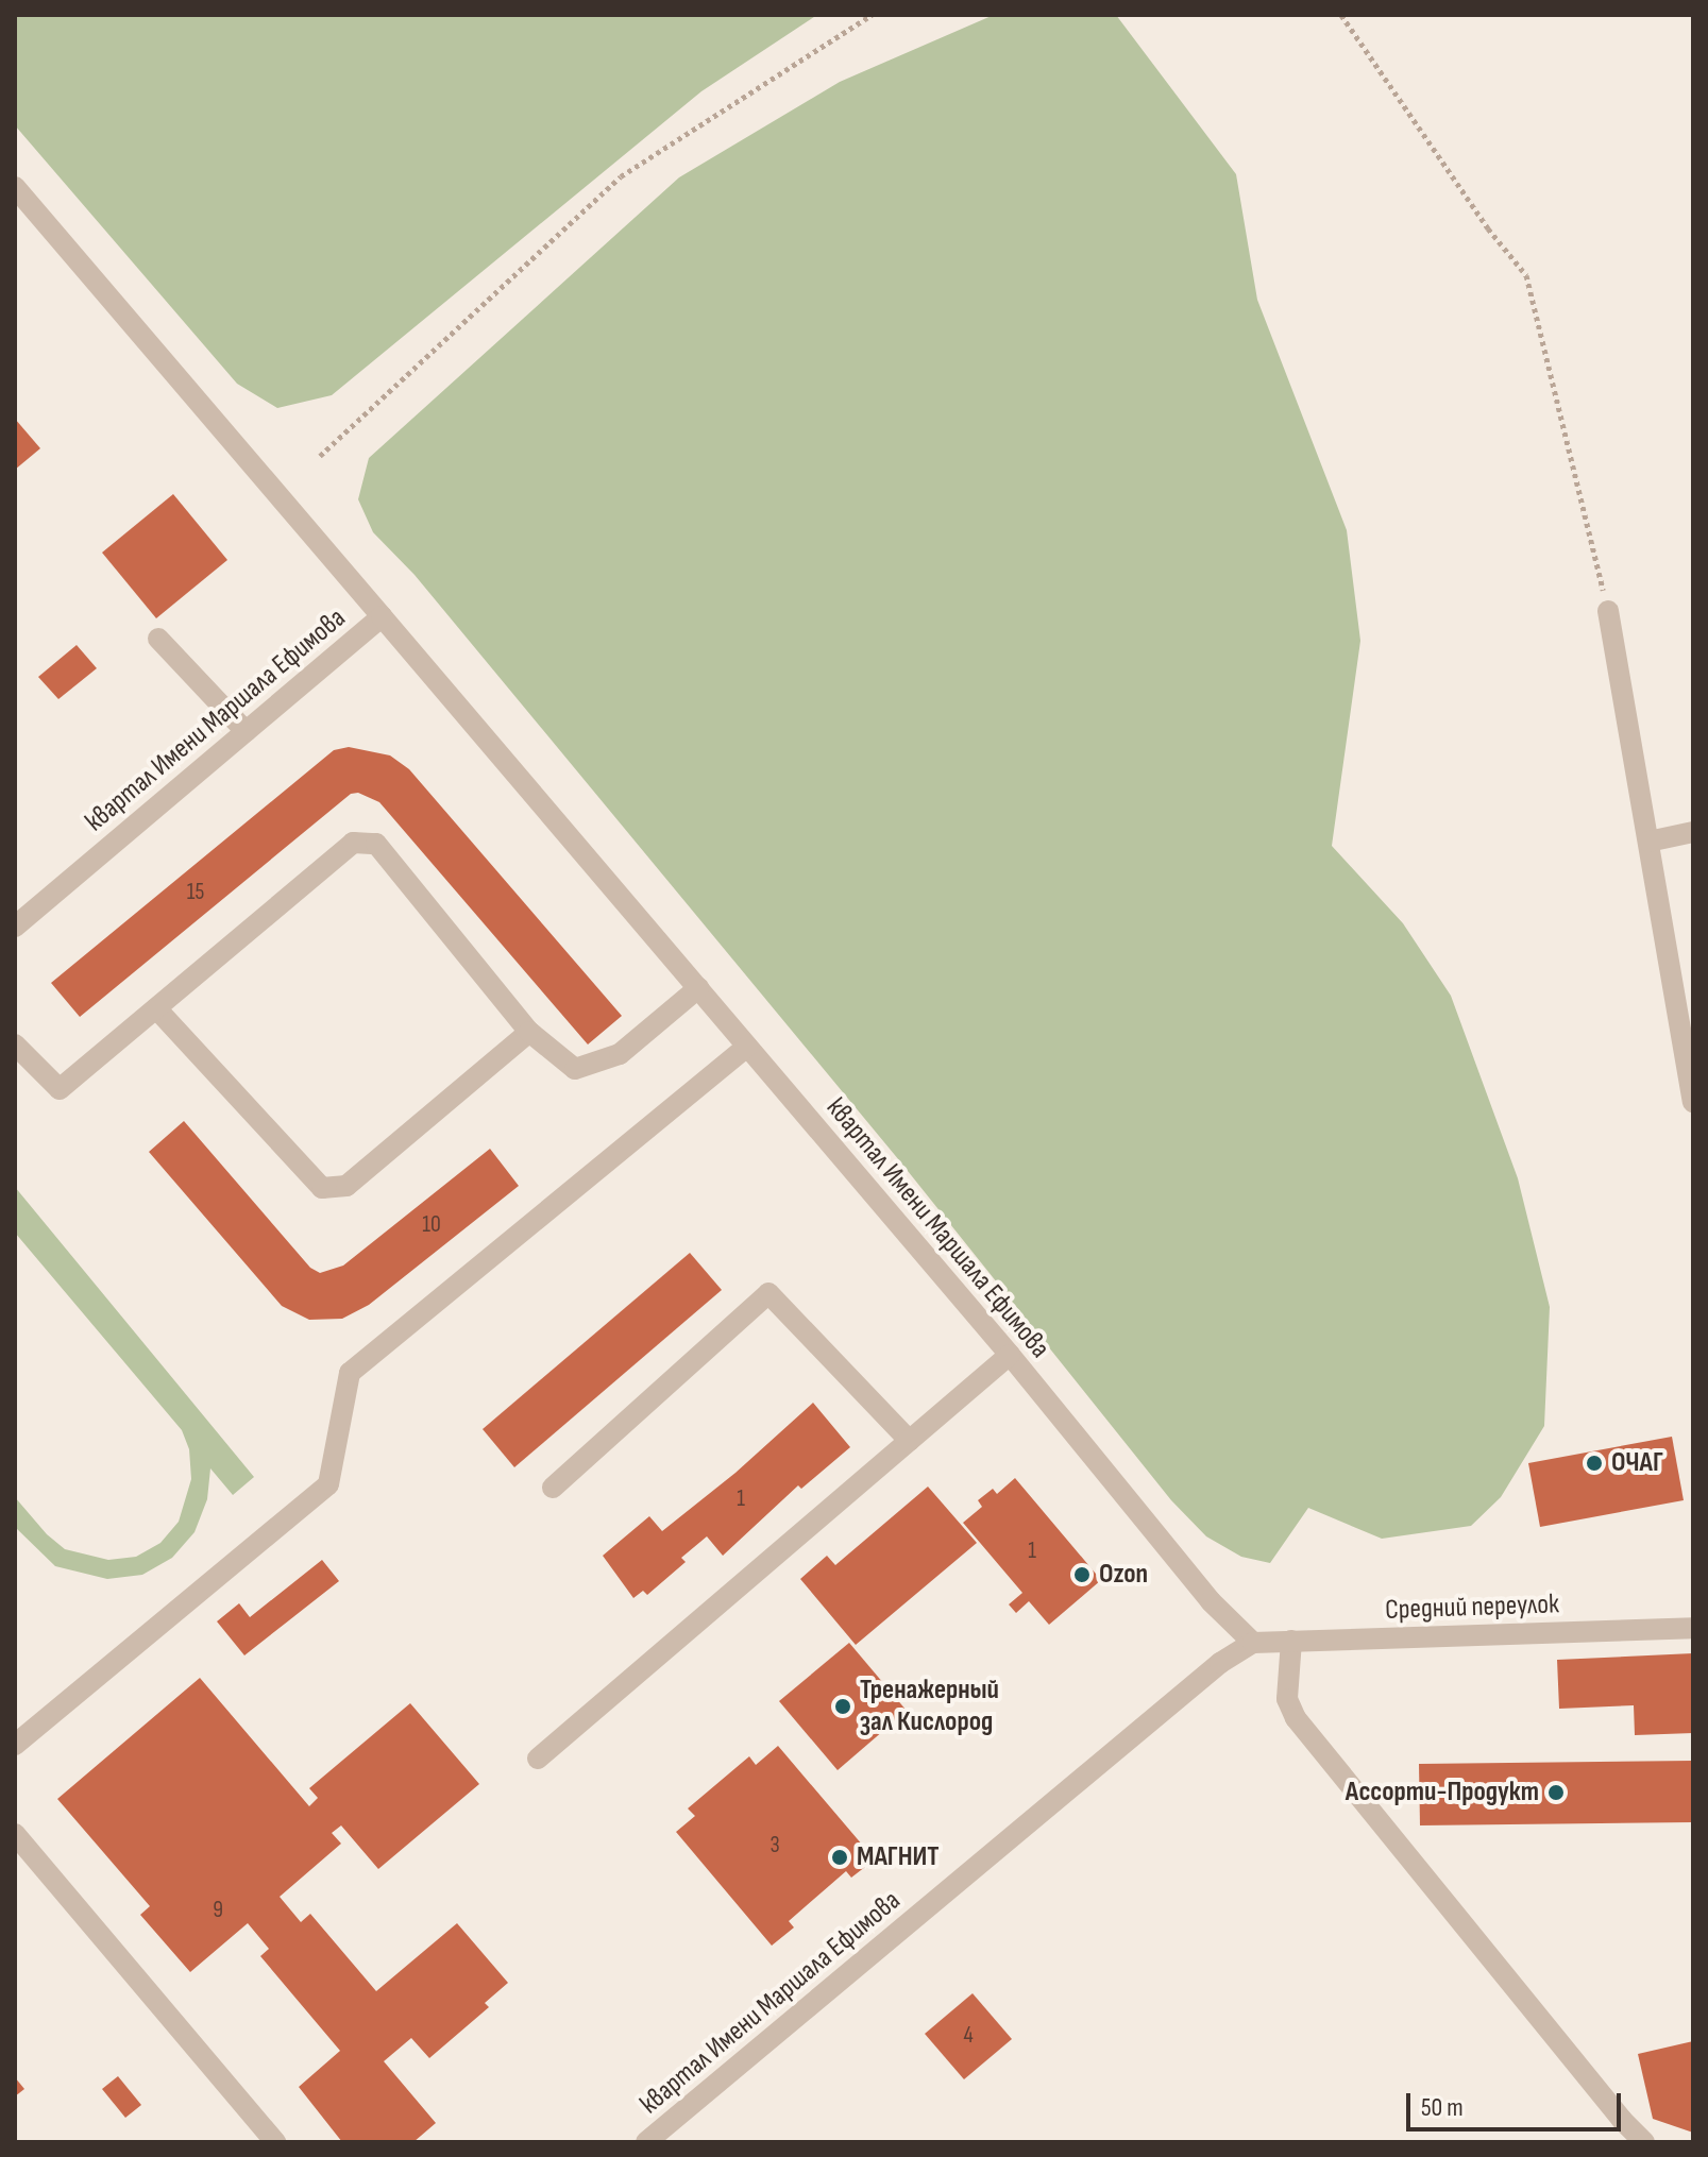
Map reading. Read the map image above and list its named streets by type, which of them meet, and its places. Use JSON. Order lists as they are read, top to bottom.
{
  "streets": {
    "street": ["квартал Имени Маршала Ефимова", "Средний переулок"]
  },
  "crossings": [
    ["квартал Имени Маршала Ефимова", "Средний переулок"]
  ],
  "places": [
    "ОЧАГ",
    "Ozon",
    "Тренажерный зал Кислород",
    "Ассорти-Продукт",
    "МАГНИТ"
  ],
  "house_numbers": [
    "15",
    "10",
    "1",
    "1",
    "3",
    "9",
    "4"
  ],
  "scale_bar": "50 m"
}
